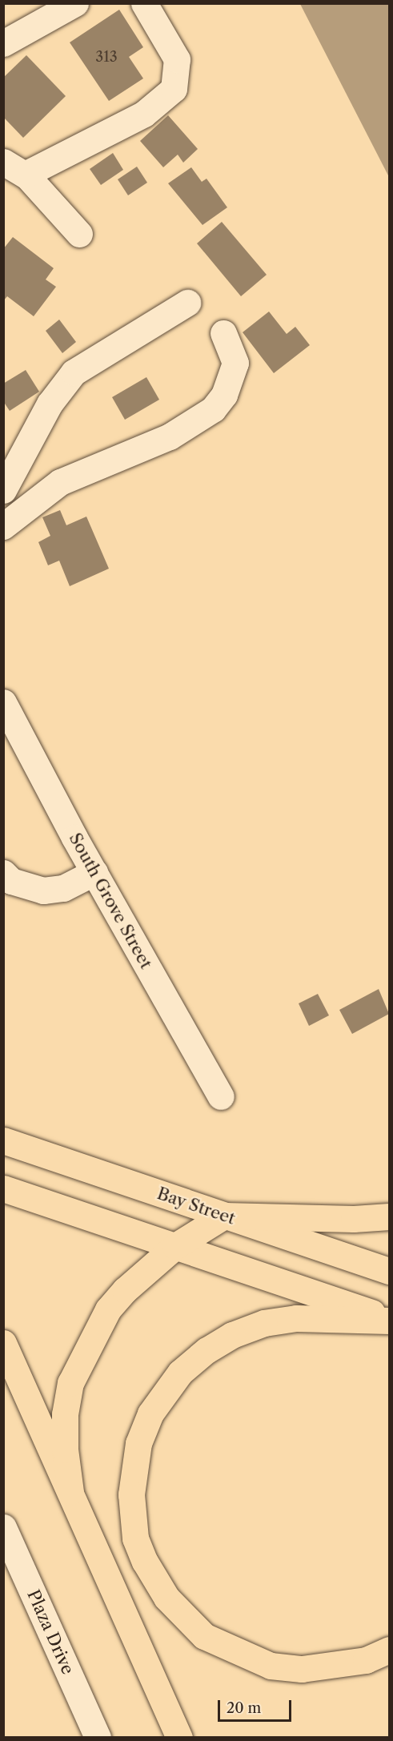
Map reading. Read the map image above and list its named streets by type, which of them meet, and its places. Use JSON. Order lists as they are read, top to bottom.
{
  "streets": {
    "main road": ["Bay Street"],
    "street": ["South Grove Street", "Plaza Drive"]
  },
  "house_numbers": ["313"],
  "scale_bar": "20 m"
}
